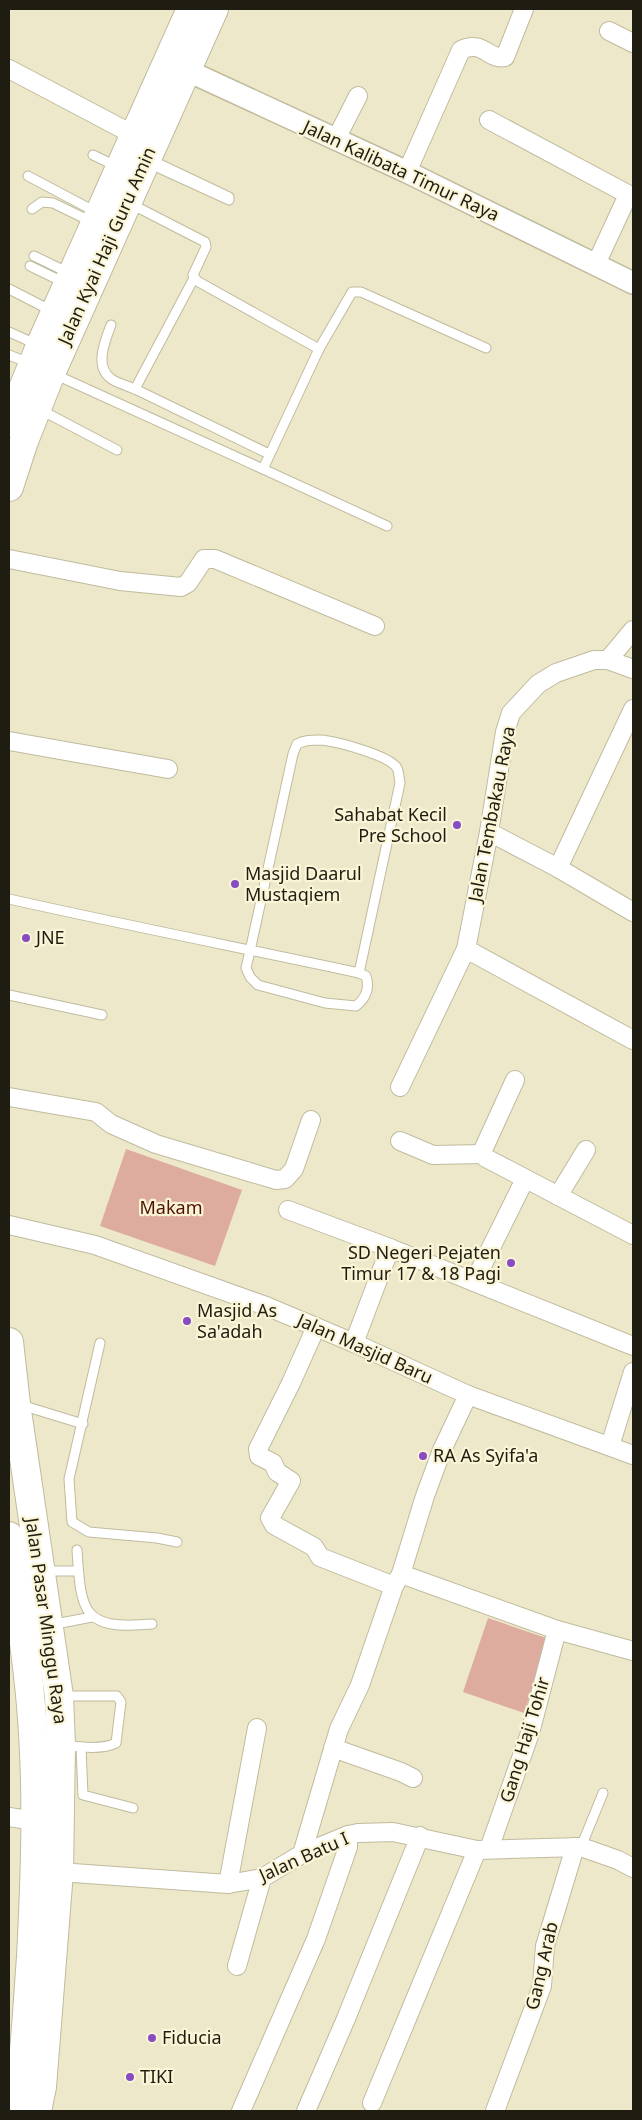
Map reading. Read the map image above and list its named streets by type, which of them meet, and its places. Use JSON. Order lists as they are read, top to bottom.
{
  "streets": {
    "main road": ["Jalan Kyai Haji Guru Amin", "Jalan Pasar Minggu Raya"],
    "street": [
      "Jalan Kalibata Timur Raya",
      "Jalan Tembakau Raya",
      "Jalan Masjid Baru",
      "Gang Haji Tohir",
      "Jalan Batu I",
      "Gang Arab"
    ]
  },
  "crossings": [
    ["Jalan Kalibata Timur Raya", "Jalan Kyai Haji Guru Amin"],
    ["Jalan Pasar Minggu Raya", "Jalan Batu I"],
    ["Gang Haji Tohir", "Jalan Batu I"],
    ["Jalan Batu I", "Gang Arab"]
  ],
  "parks": ["Makam"],
  "places": [
    "Sahabat Kecil Pre School",
    "Masjid Daarul Mustaqiem",
    "JNE",
    "SD Negeri Pejaten Timur 17 & 18 Pagi",
    "Masjid As Sa'adah",
    "RA As Syifa'a",
    "Fiducia",
    "TIKI"
  ]
}
